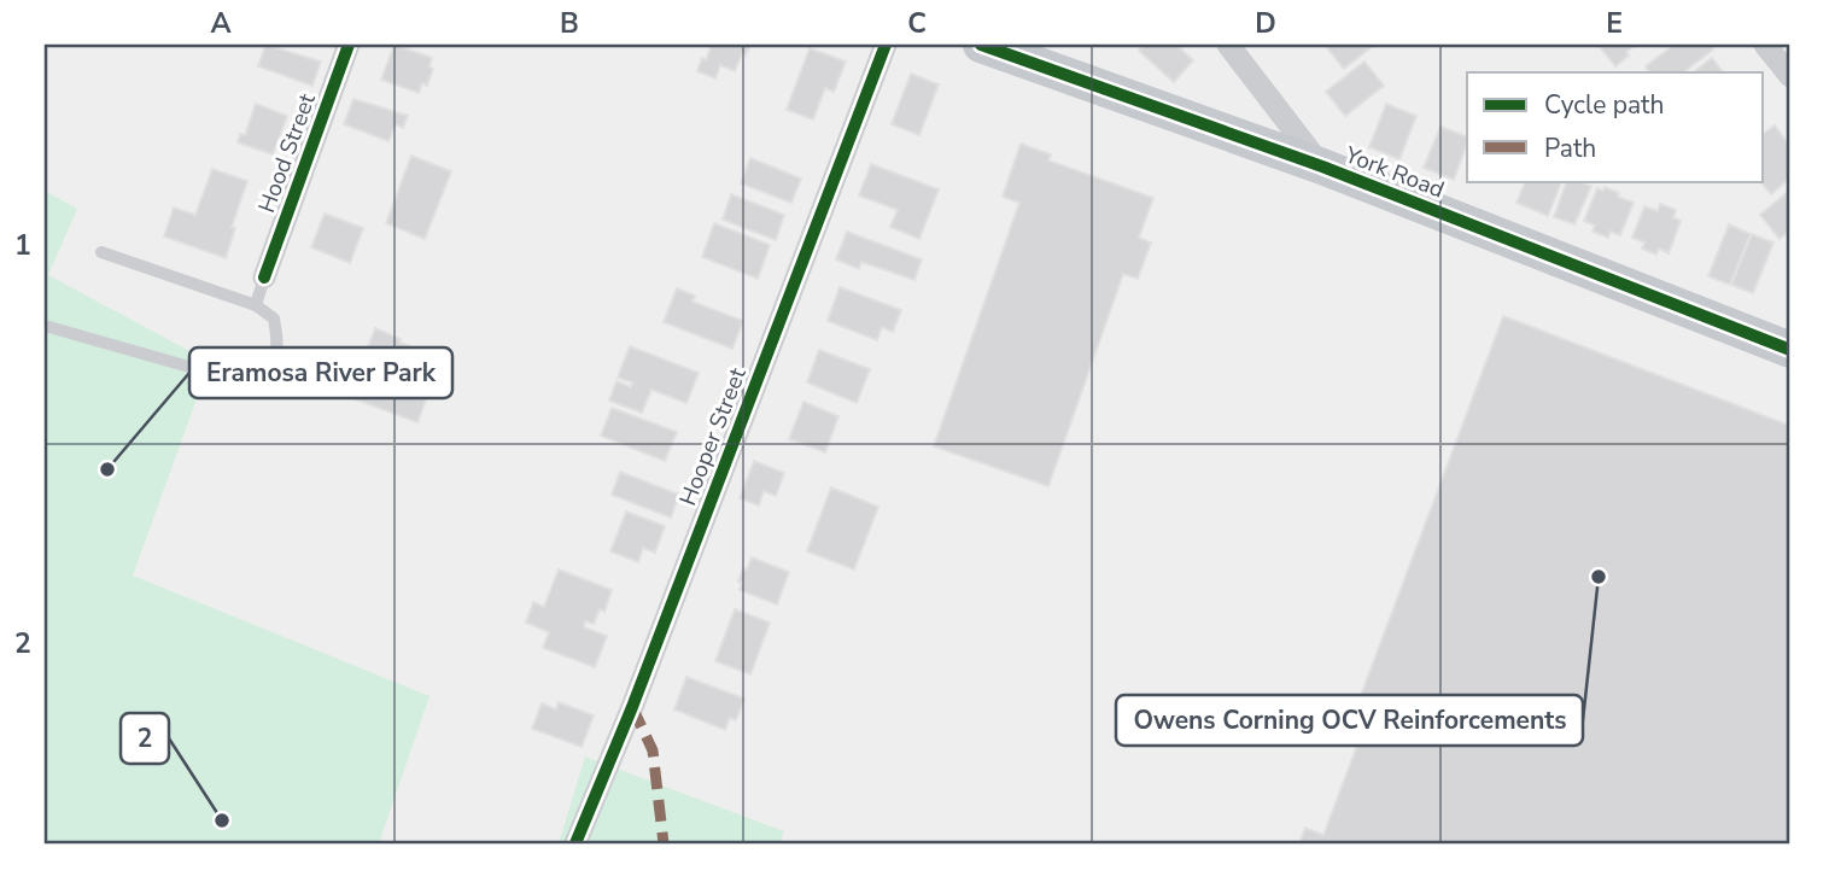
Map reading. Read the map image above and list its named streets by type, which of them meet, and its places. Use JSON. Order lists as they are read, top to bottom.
{
  "streets": {
    "main road": ["York Road"],
    "street": ["Hood Street", "Hooper Street"]
  },
  "places": ["Eramosa River Park", "Owens Corning OCV Reinforcements", "2"],
  "legend": ["Cycle path", "Path"],
  "grid": {
    "columns": [
      "A",
      "B",
      "C",
      "D",
      "E"
    ],
    "rows": ["1", "2"]
  }
}
